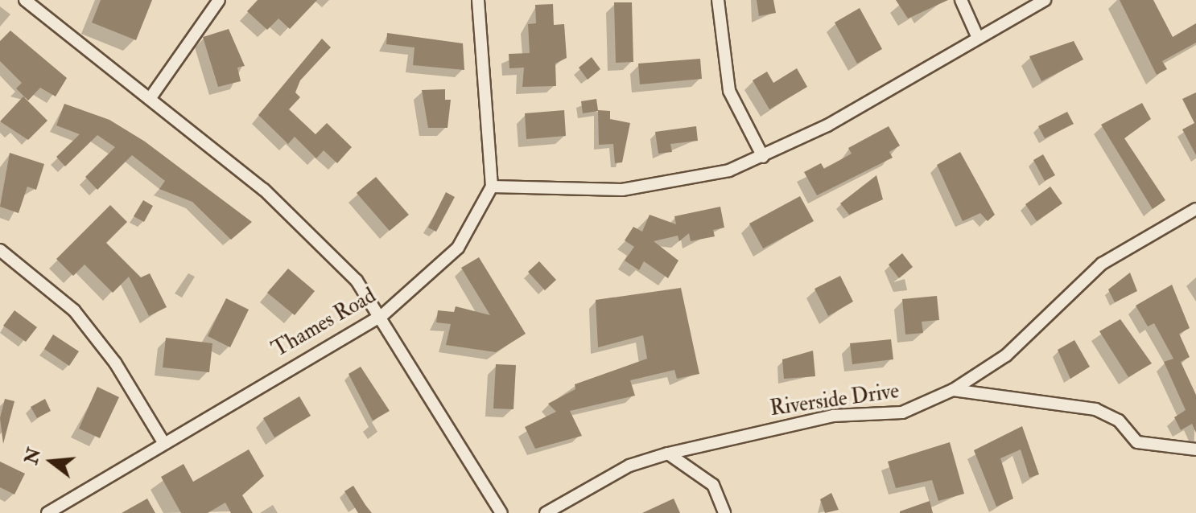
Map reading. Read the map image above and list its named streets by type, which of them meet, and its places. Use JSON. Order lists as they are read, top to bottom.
{
  "streets": {
    "street": ["Thames Road", "Riverside Drive"]
  },
  "north": "left"
}
